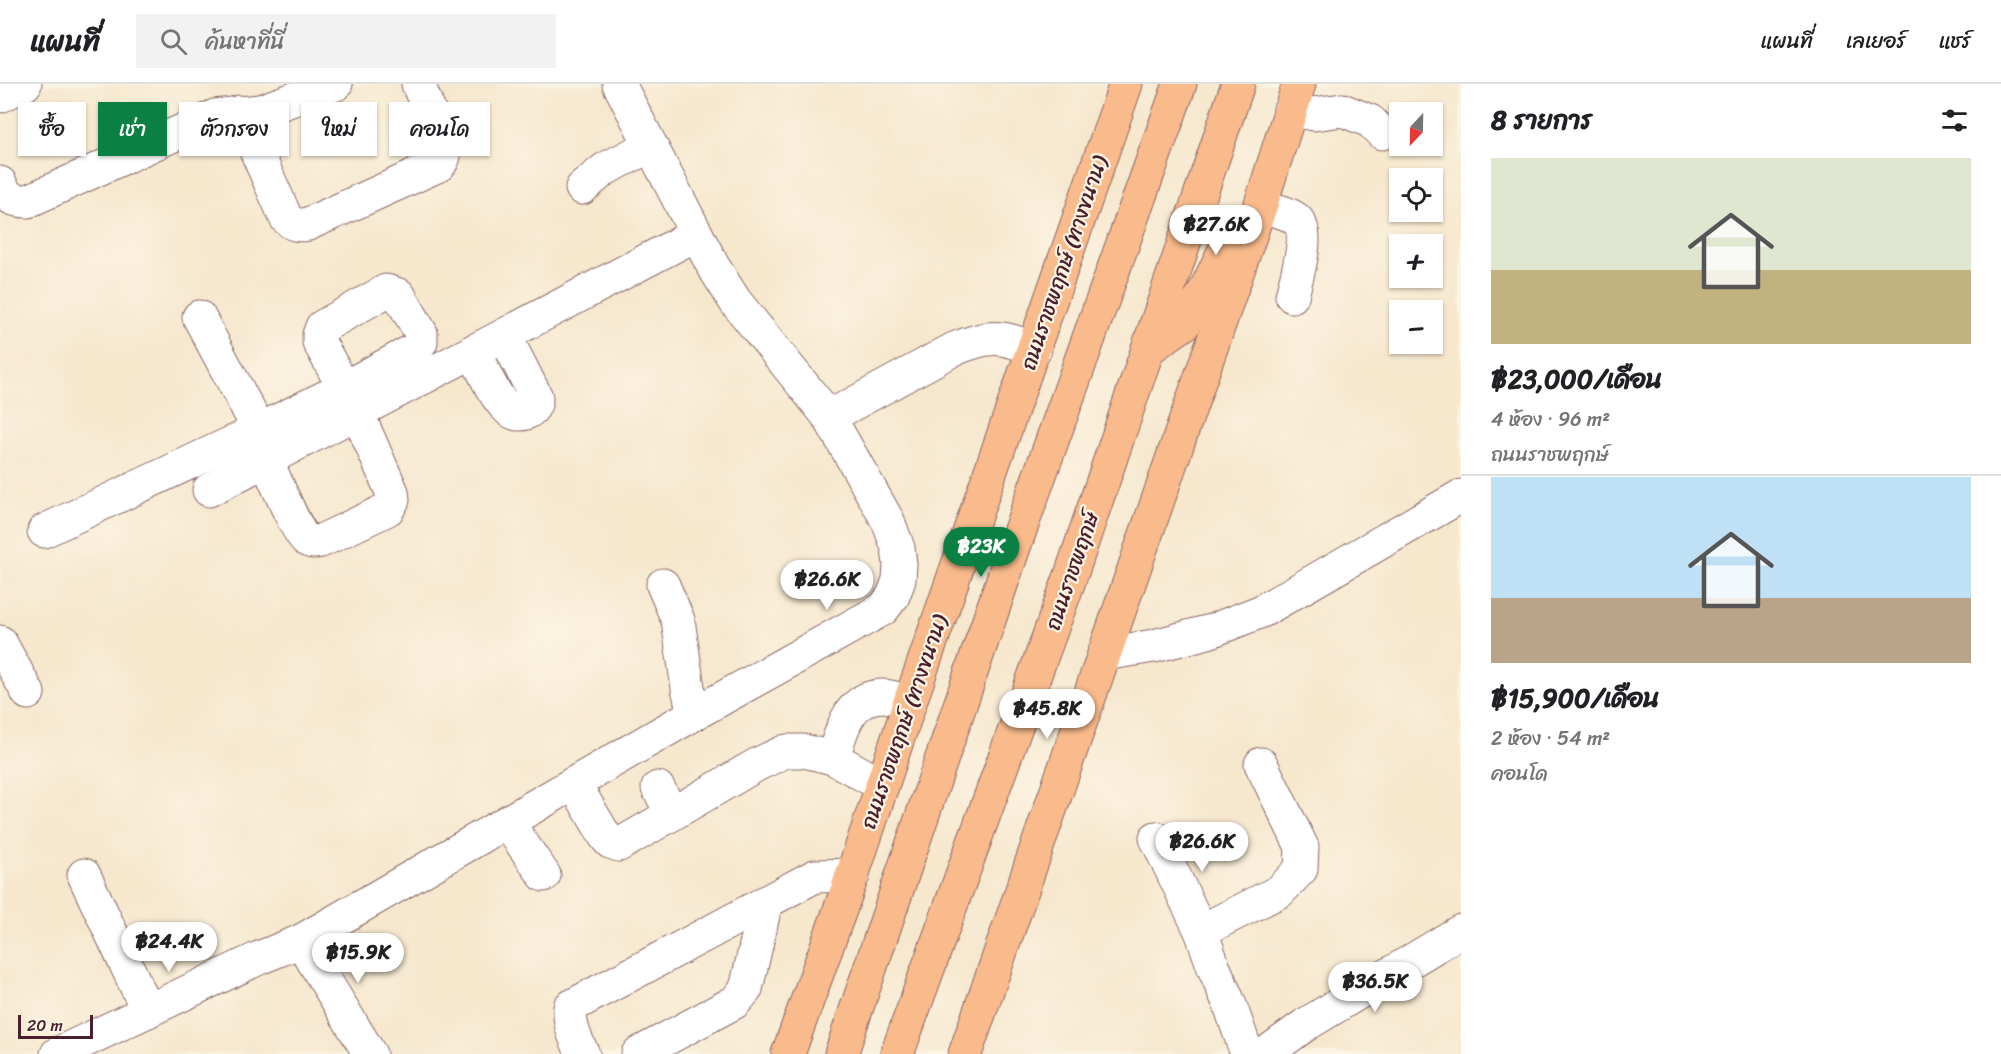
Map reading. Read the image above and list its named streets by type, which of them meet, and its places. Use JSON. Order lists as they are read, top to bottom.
{
  "streets": {
    "main road": ["ถนนราชพฤกษ์ (ทางขนาน)", "ถนนราชพฤกษ์"]
  },
  "scale_bar": "20 m",
  "north": "bottom",
  "page": {
    "header": "แผนที่",
    "search": "ค้นหาที่นี่",
    "nav": ["แผนที่", "เลเยอร์", "แชร์"],
    "heading": "8 รายการ",
    "map_buttons": ["+", "−"],
    "chip": [
      "ซื้อ",
      "เช่า",
      "ตัวกรอง",
      "ใหม่",
      "คอนโด"
    ],
    "list": [
      {
        "name": "฿23,000/เดือน",
        "note": "4 ห้อง · 96 m² · ถนนราชพฤกษ์"
      },
      {
        "name": "฿15,900/เดือน",
        "note": "2 ห้อง · 54 m² · คอนโด"
      }
    ],
    "price": [
      "฿27.6K",
      "฿23K",
      "฿26.6K",
      "฿45.8K",
      "฿26.6K",
      "฿24.4K",
      "฿15.9K",
      "฿36.5K"
    ],
    "scale": "20 m"
  }
}
